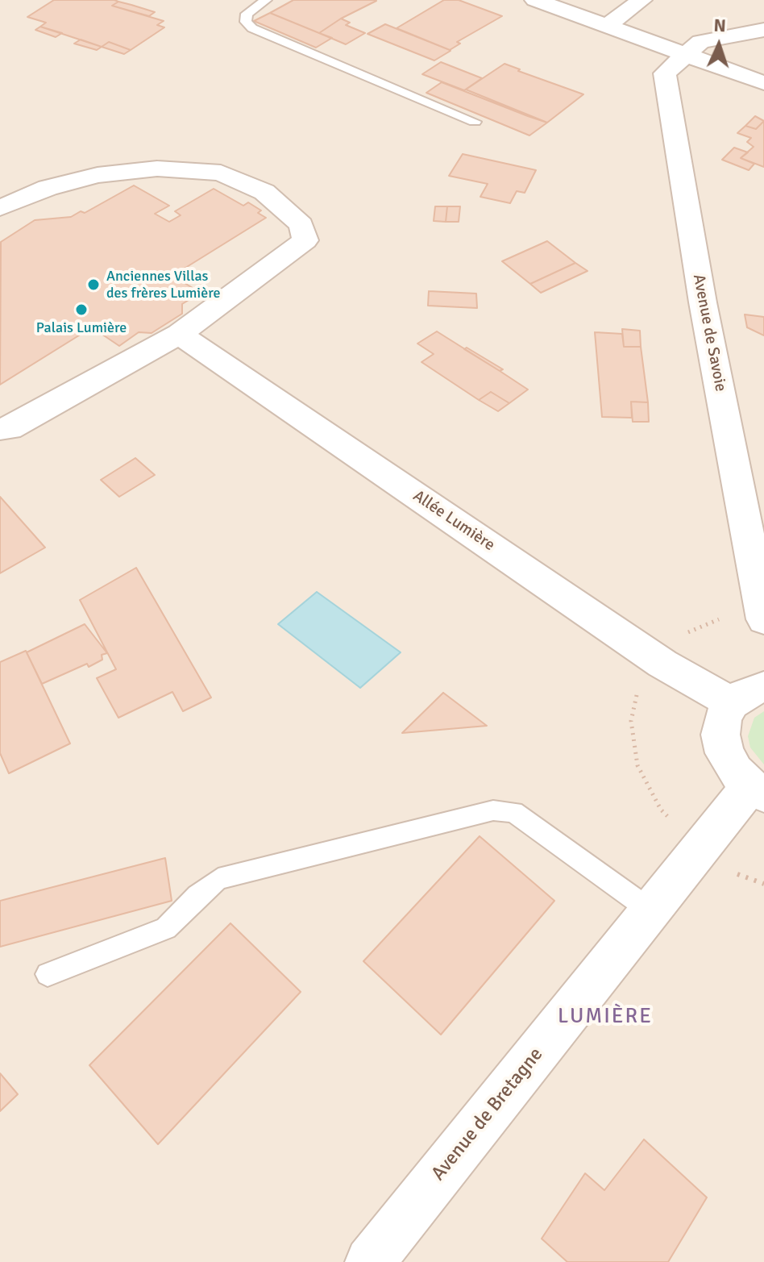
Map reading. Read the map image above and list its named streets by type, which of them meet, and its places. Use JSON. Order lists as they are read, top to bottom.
{
  "streets": {
    "street": ["Avenue de Savoie", "Allée Lumière", "Avenue de Bretagne"]
  },
  "districts": ["LUMIÈRE"],
  "places": ["Anciennes Villas des frères Lumière", "Palais Lumière"],
  "north": "top"
}
